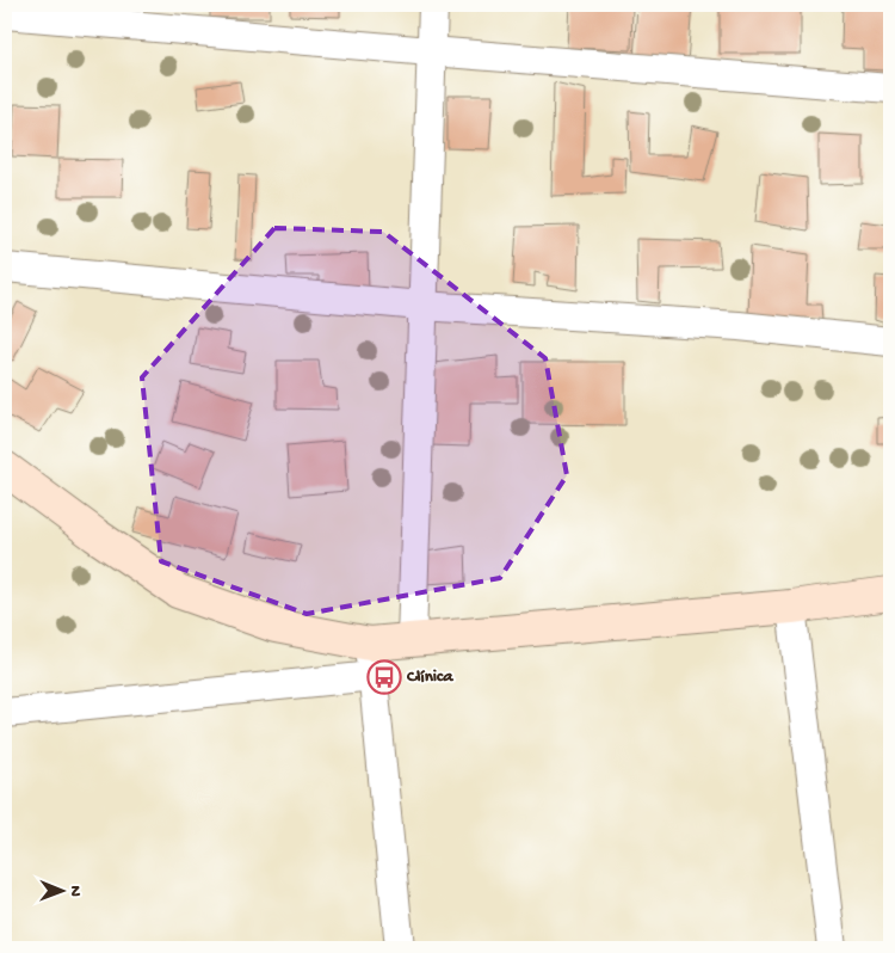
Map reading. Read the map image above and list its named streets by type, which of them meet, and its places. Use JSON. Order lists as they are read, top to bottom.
{
  "places": {
    "bus stop": ["Clínica"]
  },
  "north": "right"
}
